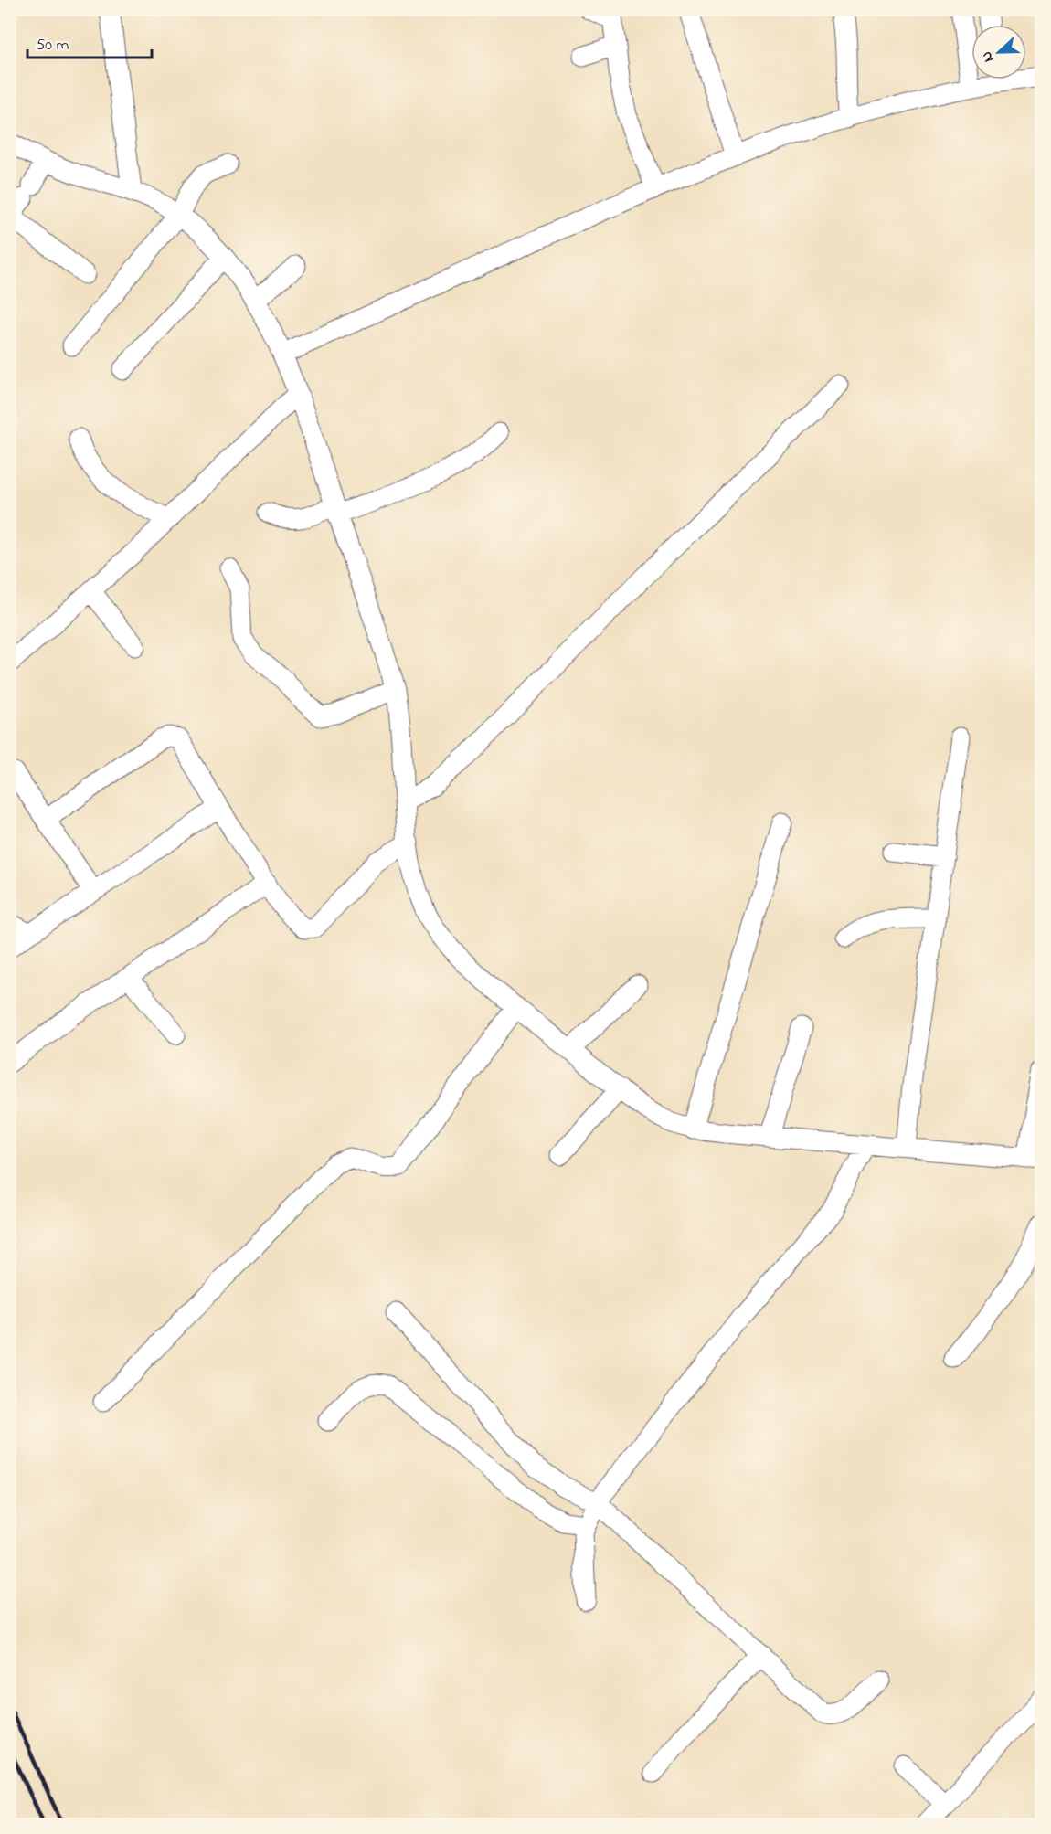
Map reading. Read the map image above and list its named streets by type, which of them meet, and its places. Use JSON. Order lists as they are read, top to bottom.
{
  "scale_bar": "50 m",
  "north": "left"
}
